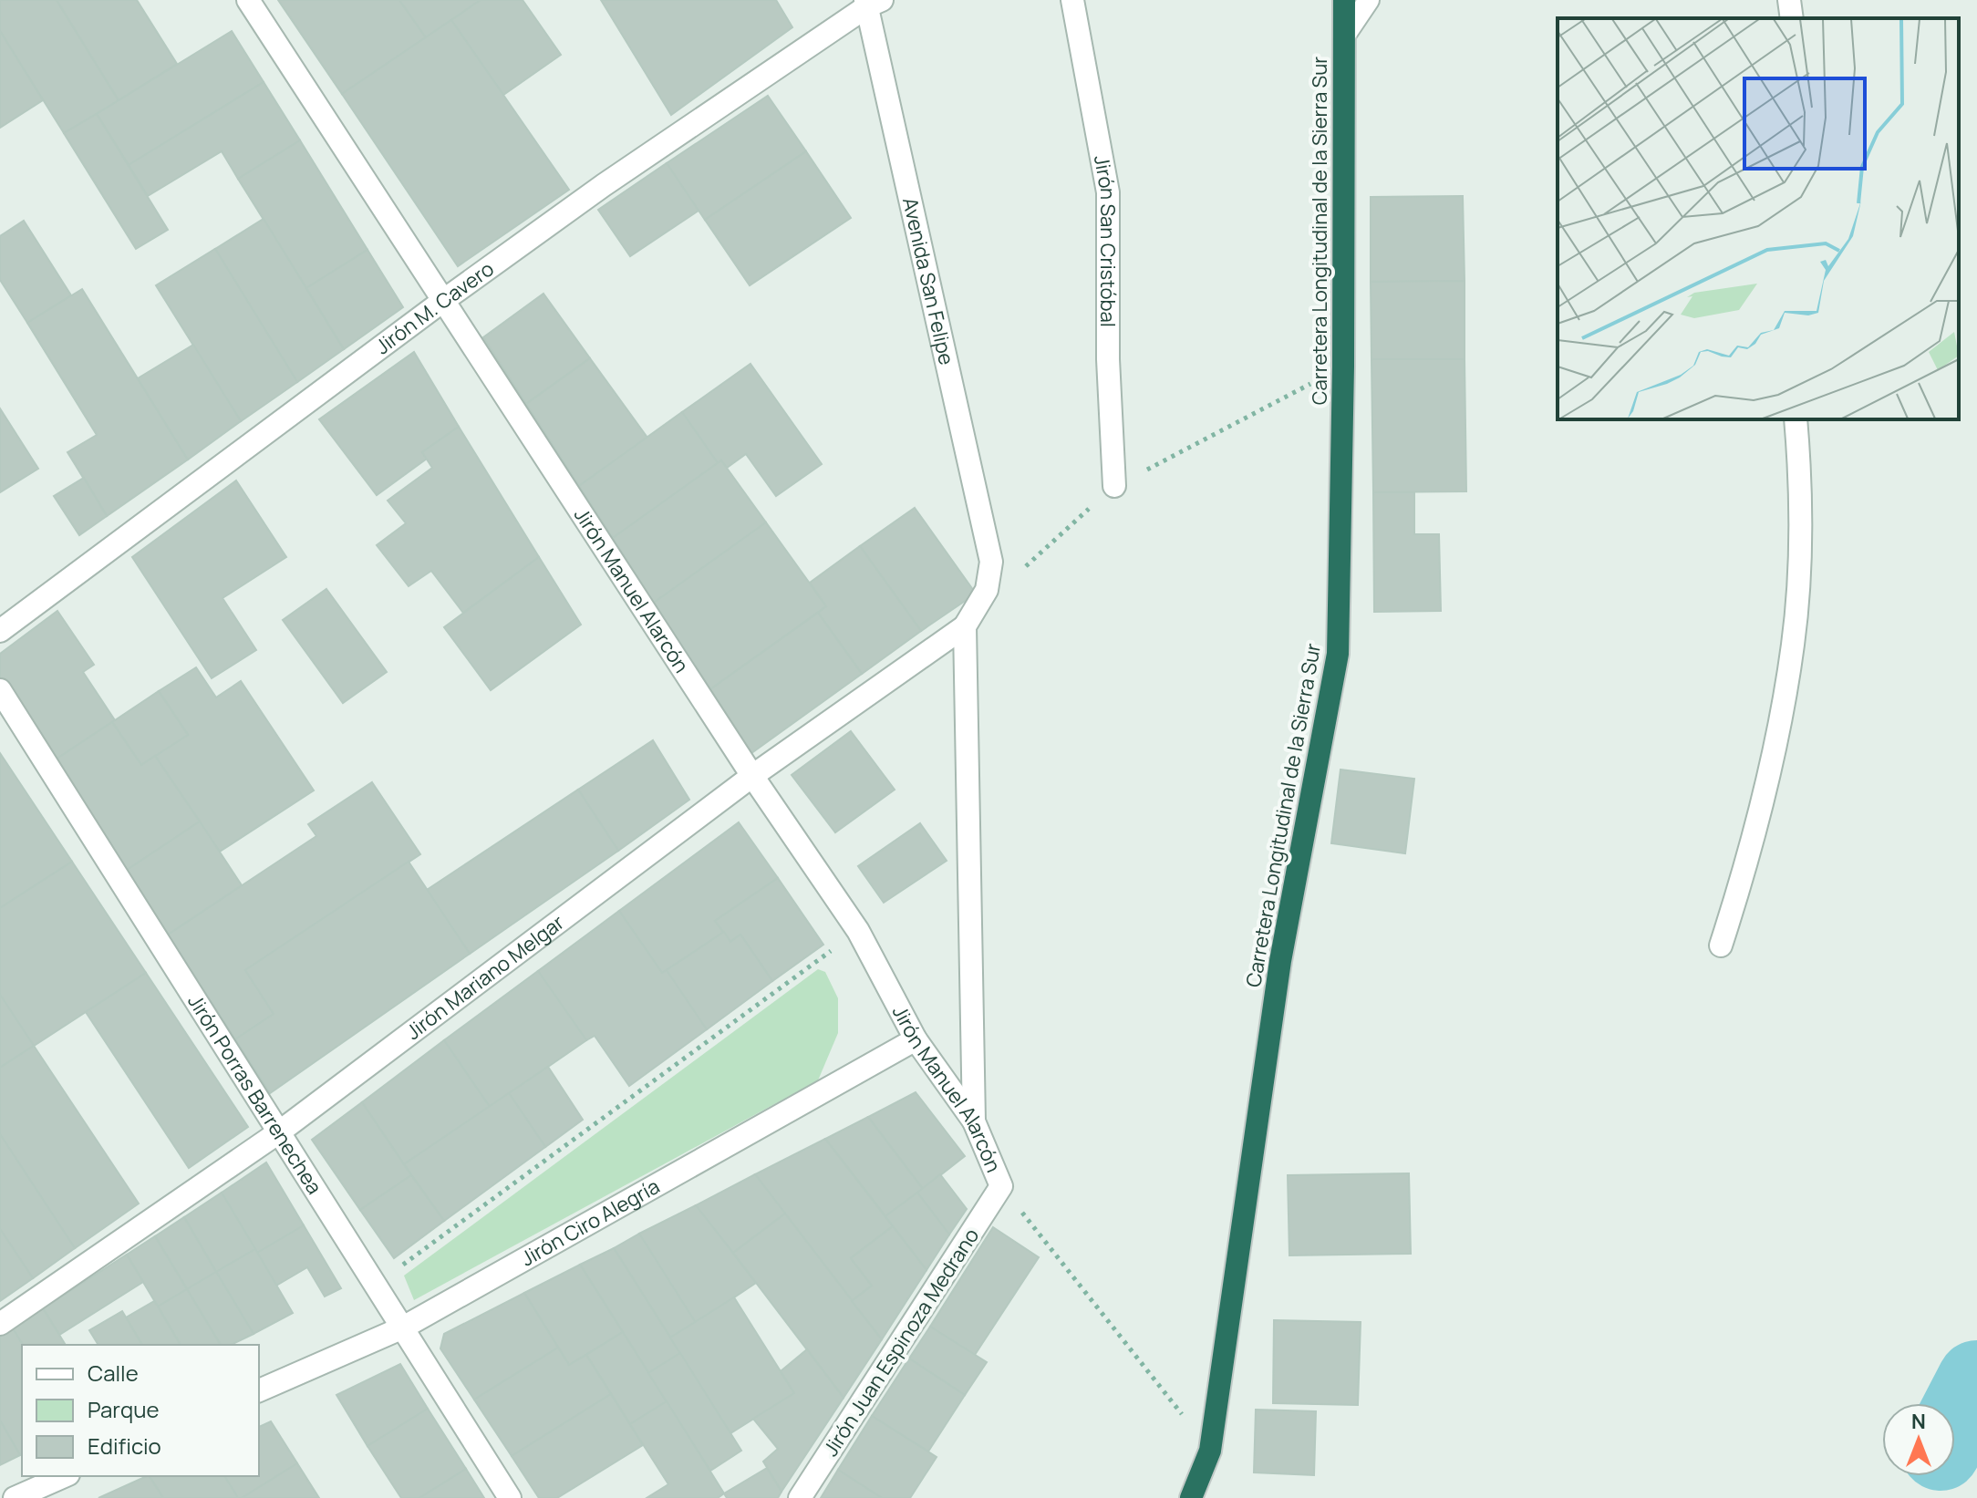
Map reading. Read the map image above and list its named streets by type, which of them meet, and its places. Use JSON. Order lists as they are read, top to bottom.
{
  "streets": {
    "highway": ["Carretera Longitudinal de la Sierra Sur"],
    "street": [
      "Jirón San Cristóbal",
      "Avenida San Felipe",
      "Jirón M. Cavero",
      "Jirón Manuel Alarcón",
      "Jirón Mariano Melgar",
      "Jirón Porras Barrenechea",
      "Jirón Ciro Alegría",
      "Jirón Juan Espinoza Medrano"
    ]
  },
  "crossings": [
    ["Avenida San Felipe", "Jirón M. Cavero"],
    ["Avenida San Felipe", "Jirón Mariano Melgar"],
    ["Jirón M. Cavero", "Jirón Manuel Alarcón"],
    ["Jirón Manuel Alarcón", "Jirón Mariano Melgar"],
    ["Jirón Manuel Alarcón", "Jirón Ciro Alegría"],
    ["Jirón Manuel Alarcón", "Jirón Juan Espinoza Medrano"],
    ["Jirón Mariano Melgar", "Jirón Porras Barrenechea"],
    ["Jirón Porras Barrenechea", "Jirón Ciro Alegría"]
  ],
  "legend": ["Calle", "Parque", "Edificio"],
  "north": "top"
}
